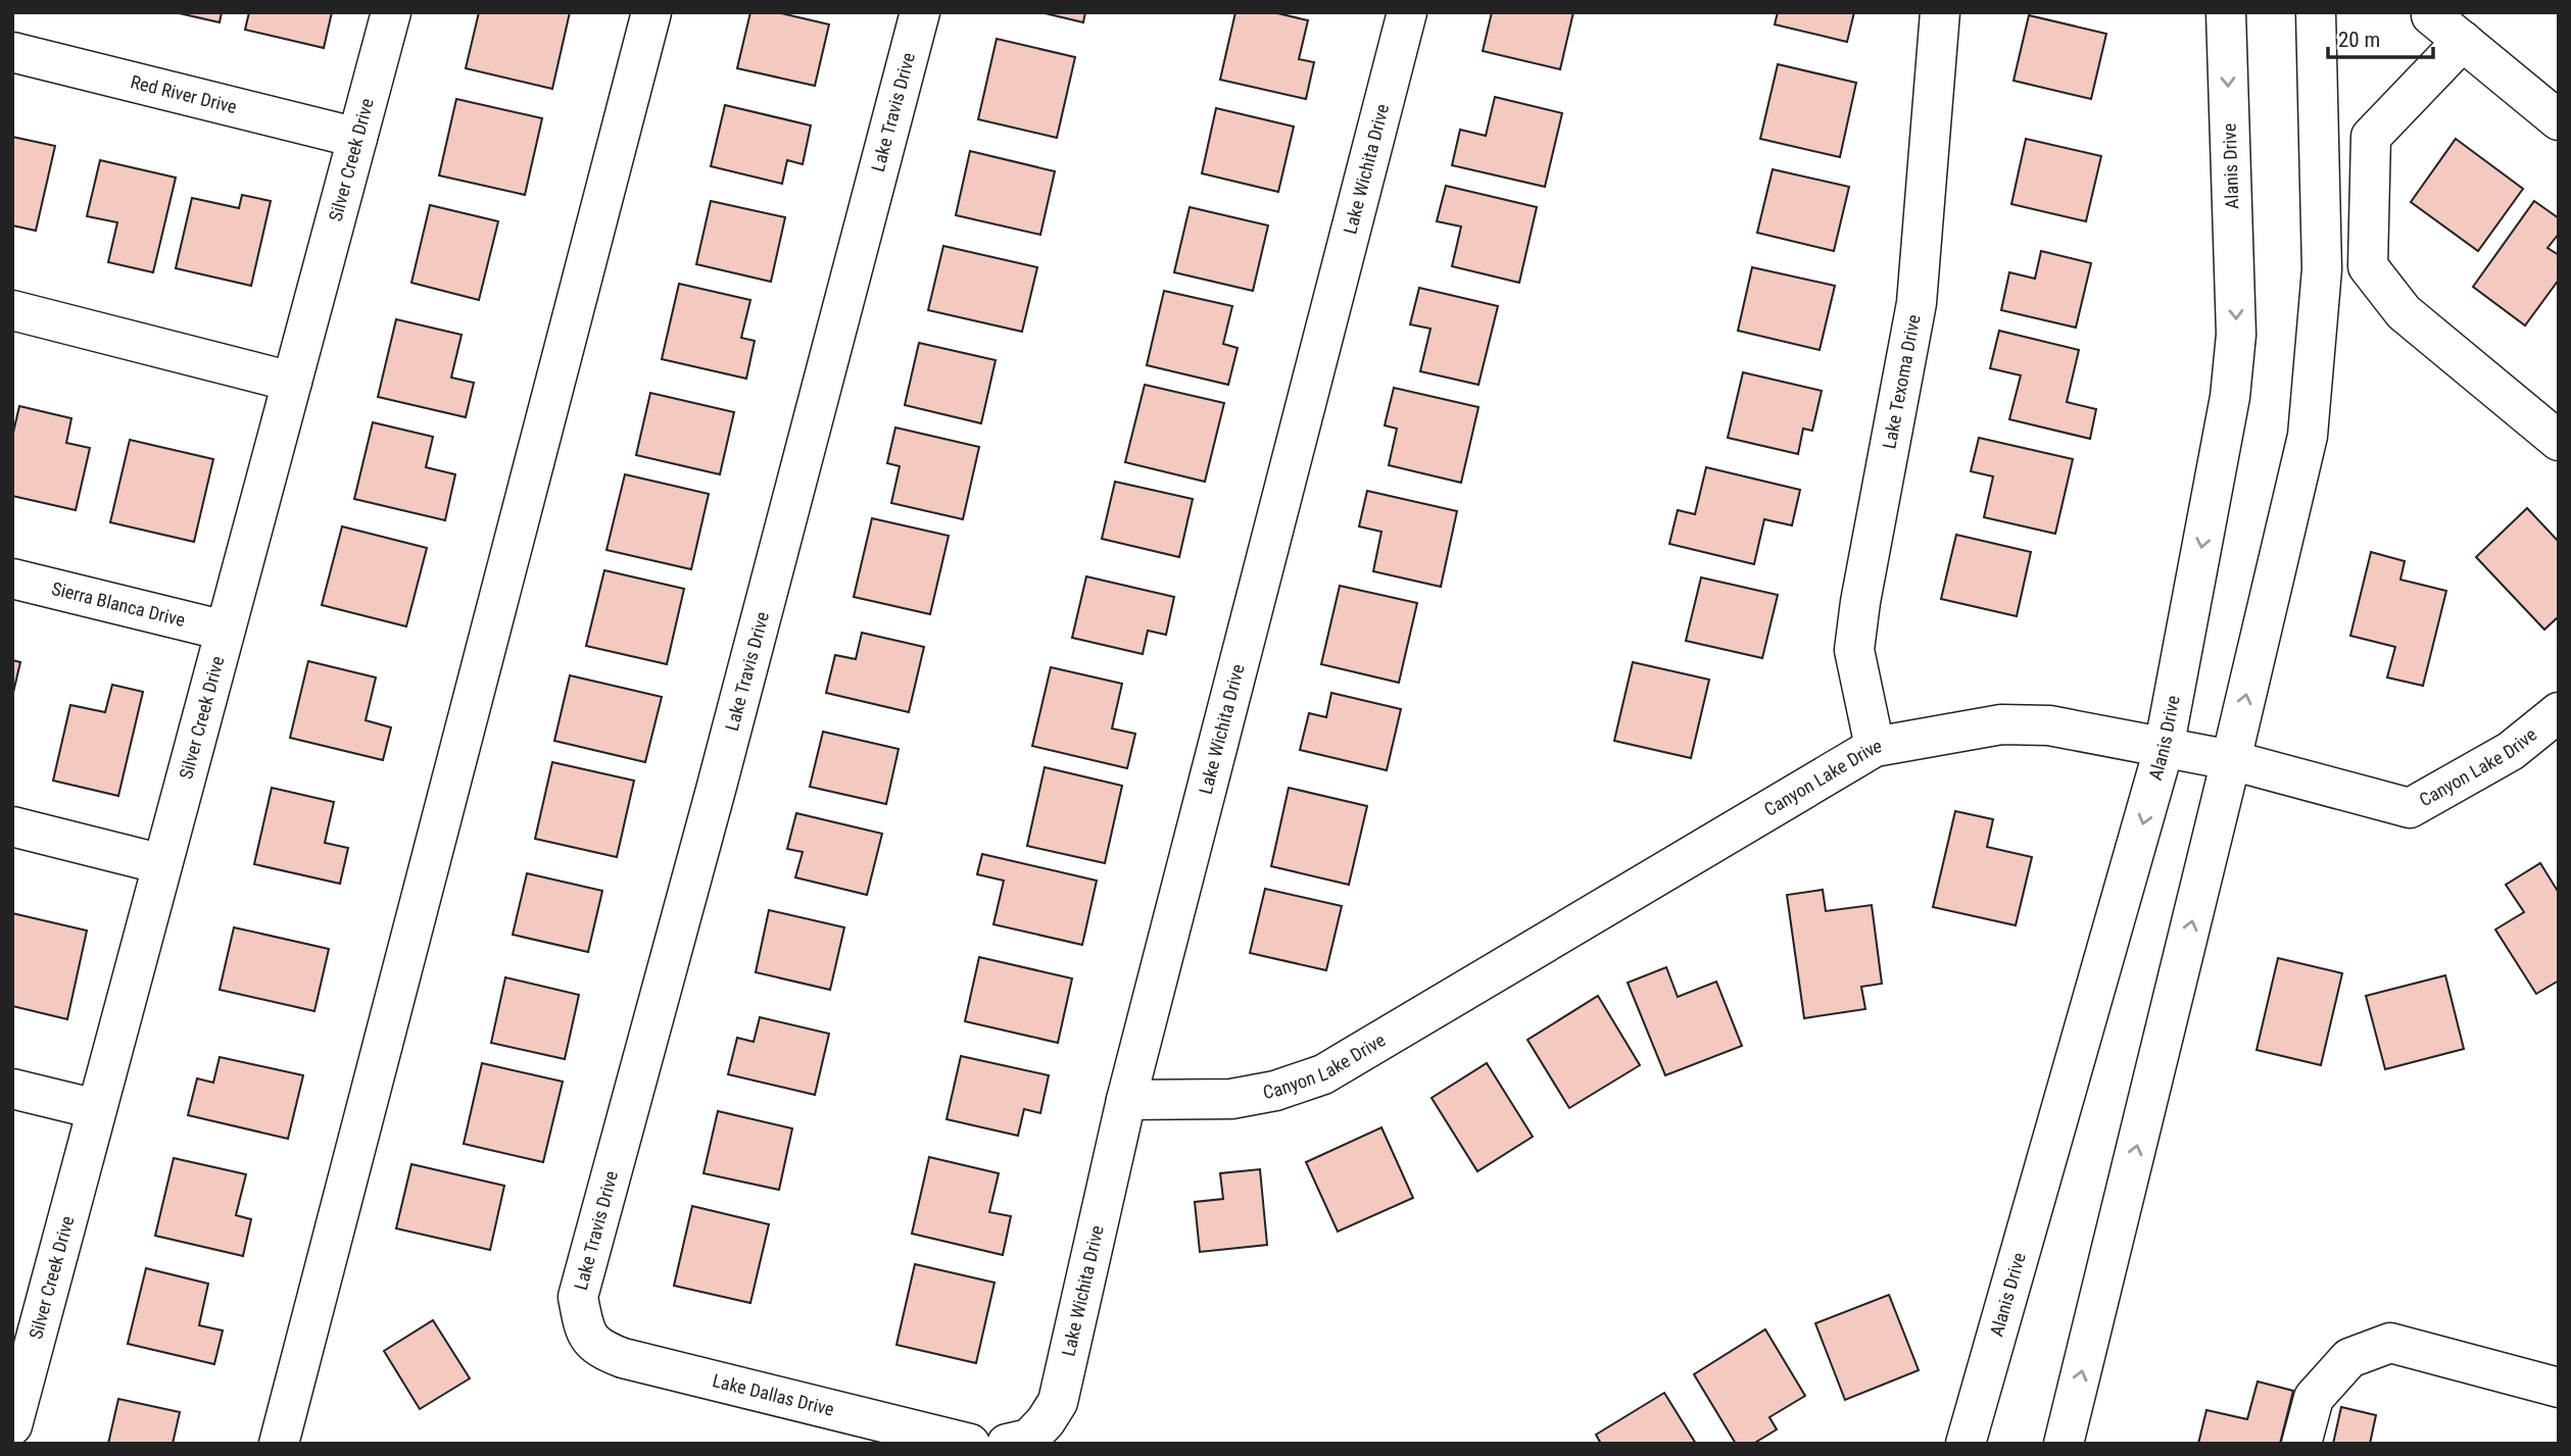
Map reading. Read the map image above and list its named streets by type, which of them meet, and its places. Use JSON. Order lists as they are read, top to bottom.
{
  "streets": {
    "street": [
      "Red River Drive",
      "Lake Travis Drive",
      "Silver Creek Drive",
      "Alanis Drive",
      "Lake Wichita Drive",
      "Lake Texoma Drive",
      "Sierra Blanca Drive",
      "Canyon Lake Drive",
      "Lake Dallas Drive"
    ]
  },
  "crossings": [
    ["Red River Drive", "Silver Creek Drive"],
    ["Lake Travis Drive", "Lake Dallas Drive"],
    ["Silver Creek Drive", "Sierra Blanca Drive"],
    ["Alanis Drive", "Canyon Lake Drive"],
    ["Lake Wichita Drive", "Canyon Lake Drive"],
    ["Lake Texoma Drive", "Canyon Lake Drive"]
  ],
  "scale_bar": "20 m"
}
